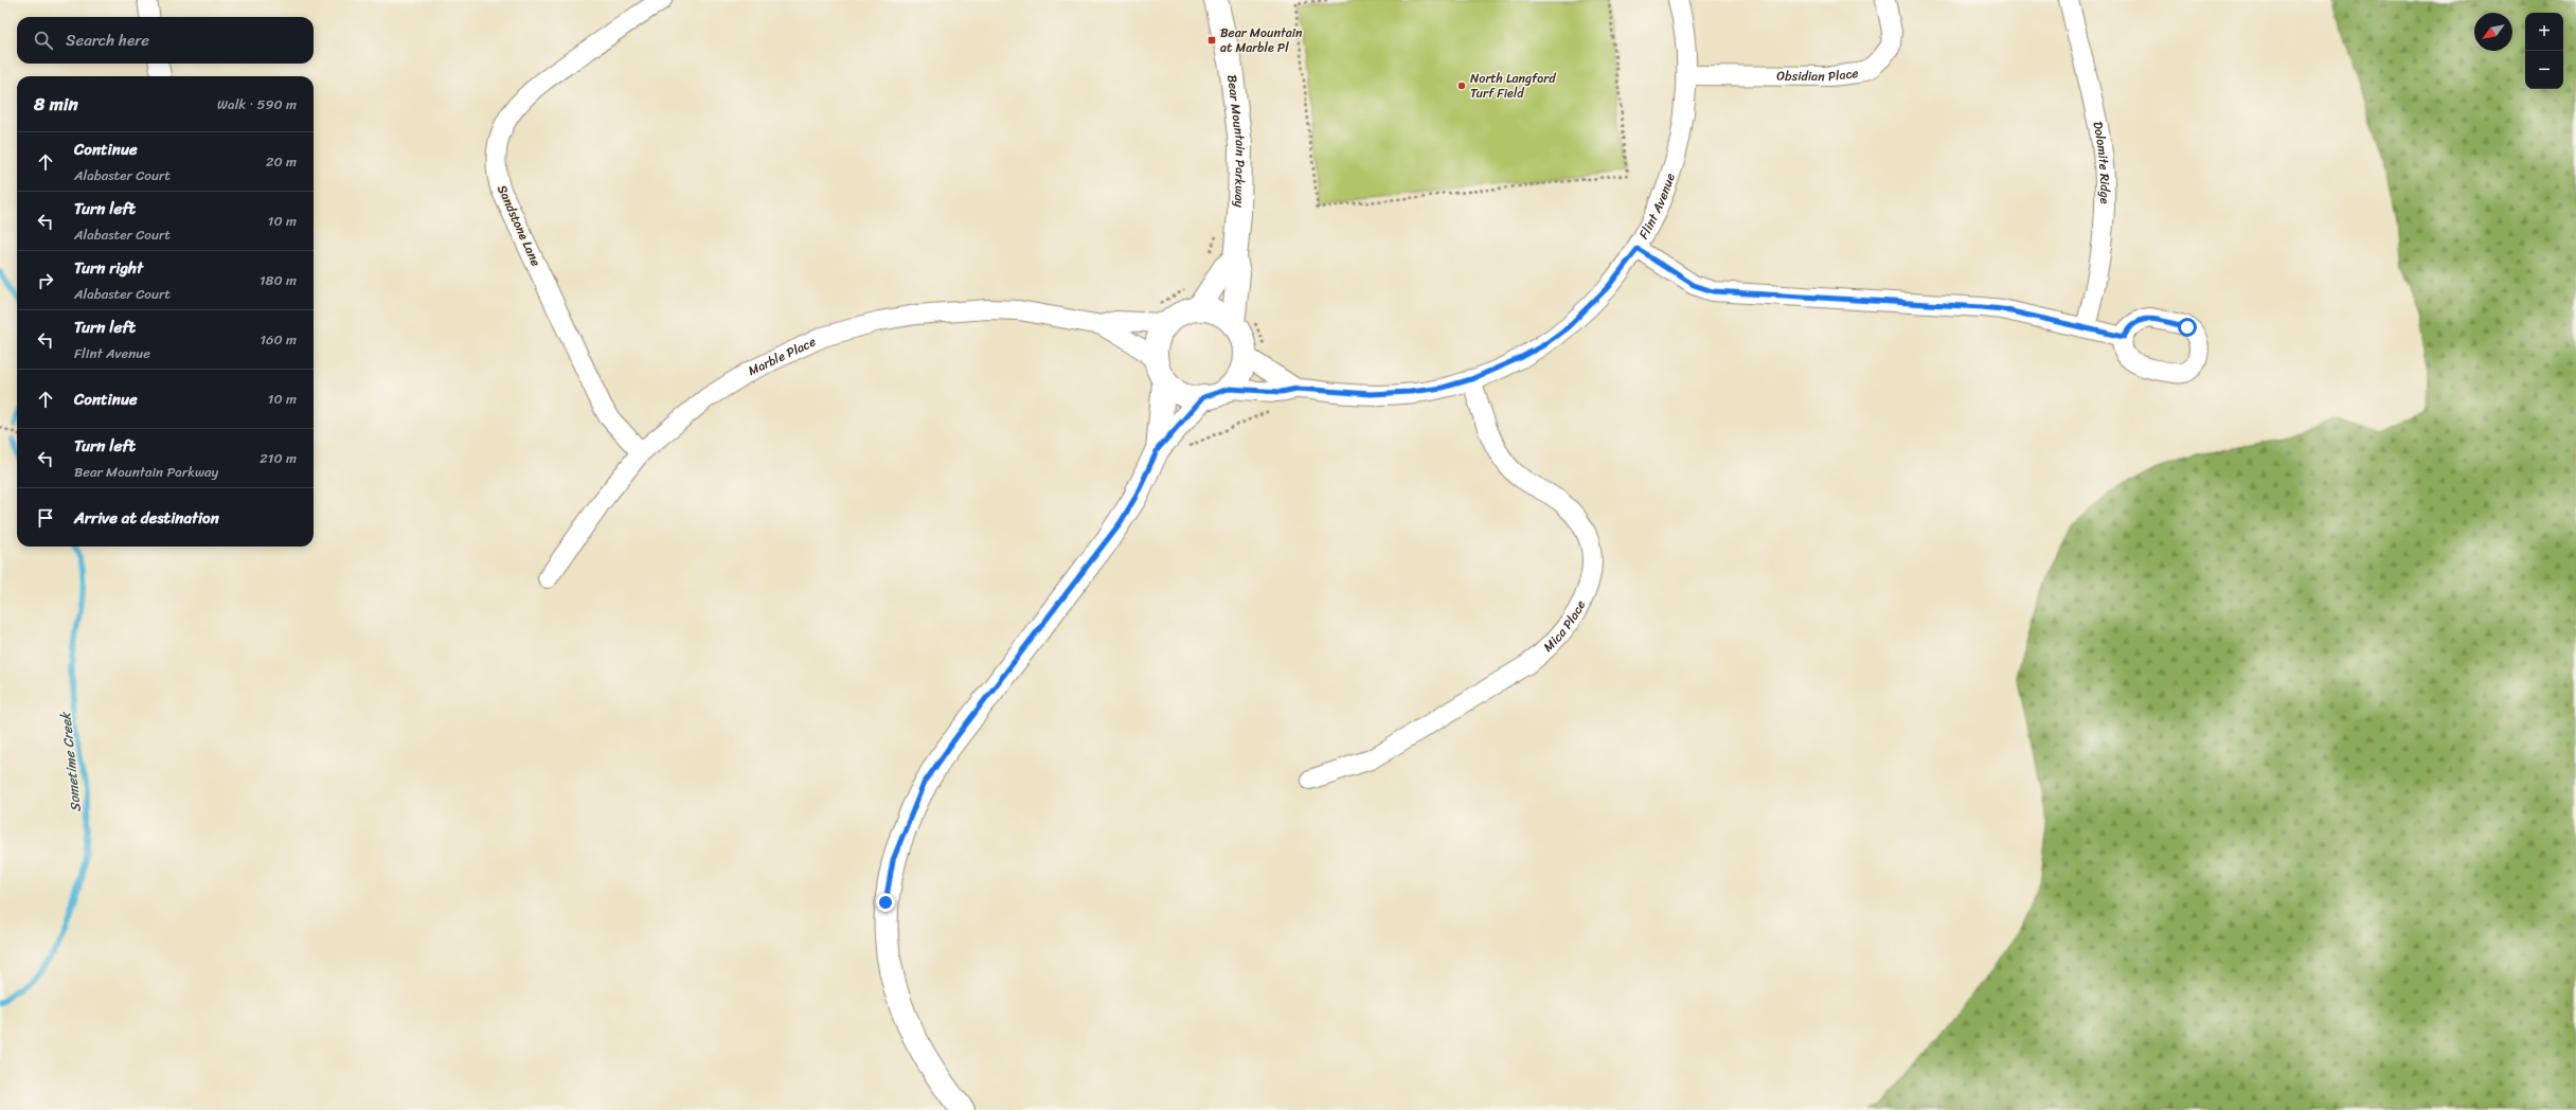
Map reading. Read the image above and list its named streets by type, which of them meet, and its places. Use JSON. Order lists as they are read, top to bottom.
{
  "streets": {
    "street": [
      "Obsidian Place",
      "Bear Mountain Parkway",
      "Dolomite Ridge",
      "Flint Avenue",
      "Sandstone Lane",
      "Marble Place",
      "Mica Place"
    ]
  },
  "crossings": [
    ["Obsidian Place", "Flint Avenue"],
    ["Bear Mountain Parkway", "Flint Avenue"],
    ["Bear Mountain Parkway", "Marble Place"],
    ["Flint Avenue", "Marble Place"],
    ["Flint Avenue", "Mica Place"],
    ["Sandstone Lane", "Marble Place"]
  ],
  "water": ["Sometime Creek"],
  "places": {
    "transit": ["Bear Mountain at Marble Pl"],
    "other": ["North Langford Turf Field"]
  },
  "north": "bottom left",
  "page": {
    "map_buttons": ["+", "−"],
    "search": "Search here",
    "heading": ["8 min", "Walk · 590 m"],
    "list": [
      ["Continue", "Alabaster Court", "20 m"],
      ["Turn left", "Alabaster Court", "10 m"],
      ["Turn right", "Alabaster Court", "180 m"],
      ["Turn left", "Flint Avenue", "160 m"],
      ["Continue", "10 m"],
      ["Turn left", "Bear Mountain Parkway", "210 m"],
      "Arrive at destination"
    ]
  }
}
